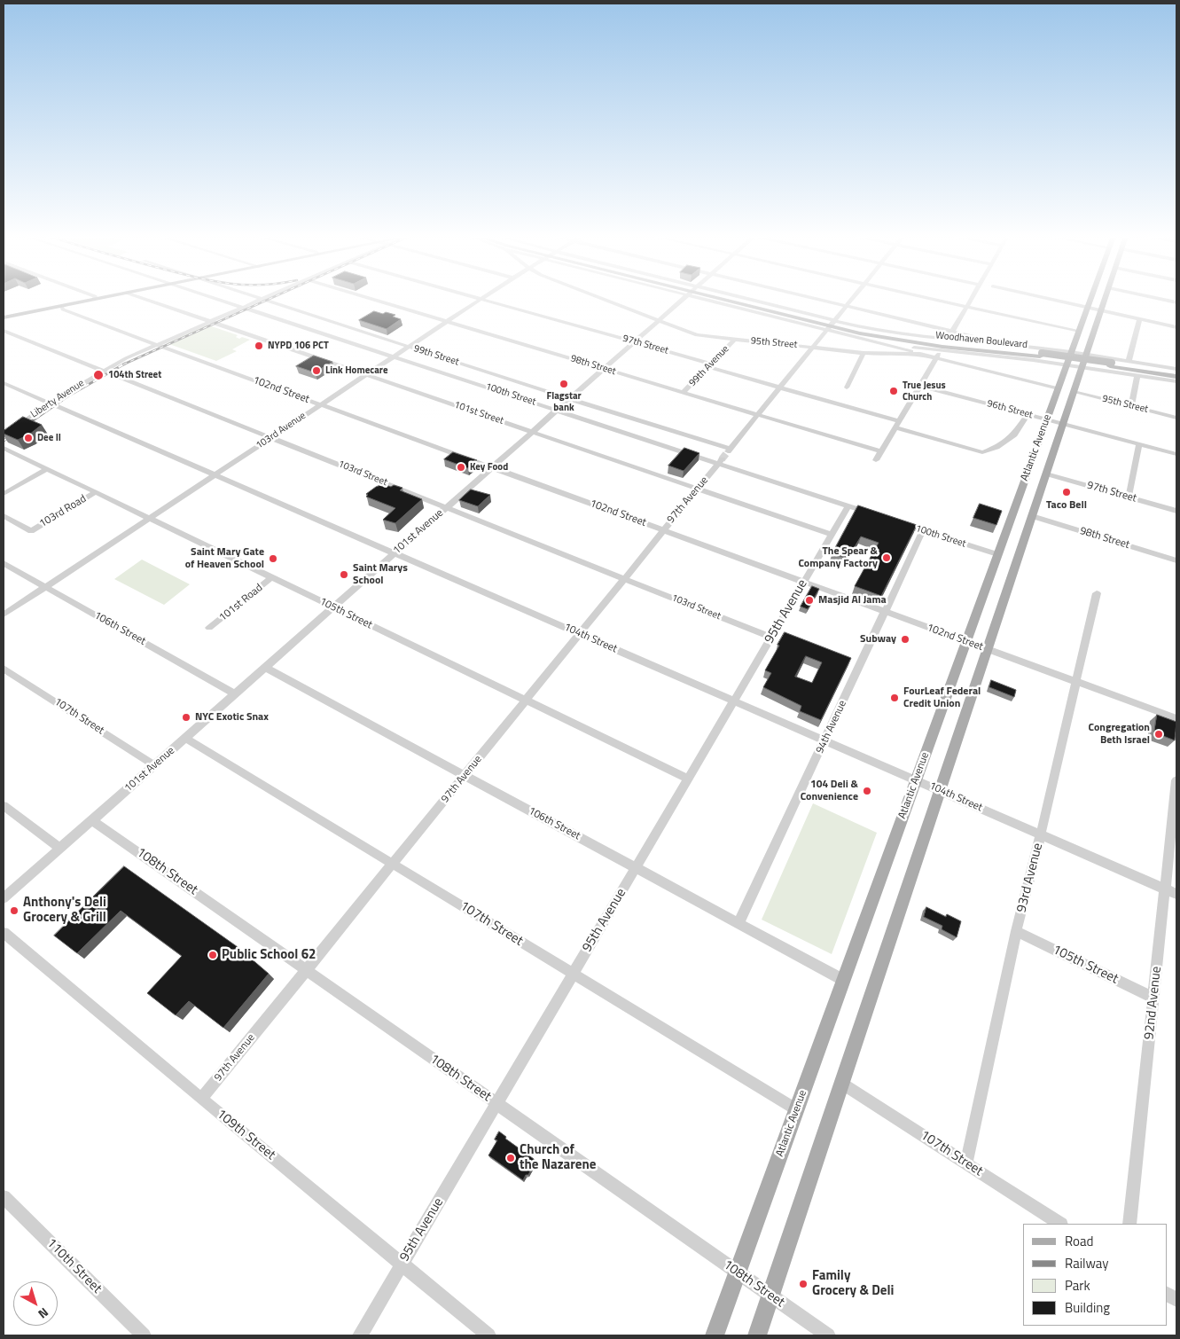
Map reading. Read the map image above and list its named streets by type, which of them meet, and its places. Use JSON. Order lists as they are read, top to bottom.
{
  "streets": {
    "main road": ["Woodhaven Boulevard", "Atlantic Avenue"],
    "street": [
      "95th Street",
      "97th Street",
      "99th Street",
      "98th Street",
      "99th Avenue",
      "102nd Street",
      "100th Street",
      "Liberty Avenue",
      "96th Street",
      "101st Street",
      "103rd Avenue",
      "103rd Street",
      "97th Avenue",
      "103rd Road",
      "101st Avenue",
      "101st Road",
      "95th Avenue",
      "105th Street",
      "106th Street",
      "104th Street",
      "107th Street",
      "94th Avenue",
      "108th Street",
      "93rd Avenue",
      "92nd Avenue",
      "109th Street",
      "110th Street"
    ]
  },
  "crossings": [
    ["Woodhaven Boulevard", "95th Street"],
    ["Woodhaven Boulevard", "Atlantic Avenue"],
    ["95th Street", "99th Avenue"],
    ["95th Street", "Atlantic Avenue"],
    ["95th Street", "101st Avenue"],
    ["97th Street", "99th Avenue"],
    ["97th Street", "103rd Avenue"],
    ["97th Street", "Atlantic Avenue"],
    ["97th Street", "101st Avenue"],
    ["99th Street", "98th Street"],
    ["99th Street", "Liberty Avenue"],
    ["99th Street", "103rd Avenue"],
    ["99th Street", "101st Avenue"],
    ["98th Street", "99th Avenue"],
    ["98th Street", "103rd Avenue"],
    ["98th Street", "Atlantic Avenue"],
    ["98th Street", "101st Avenue"],
    ["102nd Street", "Liberty Avenue"],
    ["102nd Street", "103rd Avenue"],
    ["102nd Street", "Atlantic Avenue"],
    ["102nd Street", "97th Avenue"],
    ["102nd Street", "101st Avenue"],
    ["102nd Street", "95th Avenue"],
    ["102nd Street", "94th Avenue"],
    ["102nd Street", "93rd Avenue"],
    ["100th Street", "Liberty Avenue"],
    ["100th Street", "103rd Avenue"],
    ["100th Street", "Atlantic Avenue"],
    ["100th Street", "97th Avenue"],
    ["100th Street", "101st Avenue"],
    ["100th Street", "95th Avenue"],
    ["100th Street", "94th Avenue"],
    ["Liberty Avenue", "101st Street"],
    ["Liberty Avenue", "103rd Street"],
    ["Liberty Avenue", "104th Street"],
    ["96th Street", "Atlantic Avenue"],
    ["101st Street", "103rd Avenue"],
    ["101st Street", "97th Avenue"],
    ["101st Street", "101st Avenue"],
    ["101st Street", "95th Avenue"],
    ["103rd Avenue", "103rd Street"],
    ["103rd Avenue", "105th Street"],
    ["103rd Avenue", "106th Street"],
    ["103rd Avenue", "104th Street"],
    ["Atlantic Avenue", "106th Street"],
    ["Atlantic Avenue", "104th Street"],
    ["Atlantic Avenue", "107th Street"],
    ["Atlantic Avenue", "108th Street"],
    ["103rd Street", "97th Avenue"],
    ["103rd Street", "101st Avenue"],
    ["103rd Street", "95th Avenue"],
    ["97th Avenue", "105th Street"],
    ["97th Avenue", "106th Street"],
    ["97th Avenue", "104th Street"],
    ["97th Avenue", "107th Street"],
    ["97th Avenue", "108th Street"],
    ["97th Avenue", "109th Street"],
    ["103rd Road", "105th Street"],
    ["101st Avenue", "105th Street"],
    ["101st Avenue", "106th Street"],
    ["101st Avenue", "104th Street"],
    ["101st Avenue", "107th Street"],
    ["101st Avenue", "108th Street"],
    ["101st Road", "105th Street"],
    ["95th Avenue", "105th Street"],
    ["95th Avenue", "106th Street"],
    ["95th Avenue", "104th Street"],
    ["95th Avenue", "107th Street"],
    ["95th Avenue", "108th Street"],
    ["95th Avenue", "109th Street"],
    ["105th Street", "93rd Avenue"],
    ["105th Street", "92nd Avenue"],
    ["106th Street", "94th Avenue"],
    ["104th Street", "94th Avenue"],
    ["104th Street", "93rd Avenue"],
    ["104th Street", "92nd Avenue"],
    ["107th Street", "93rd Avenue"]
  ],
  "places": [
    "NYPD 106 PCT",
    "Link Homecare",
    "104th Street",
    "Flagstar bank",
    "True Jesus Church",
    "Dee II",
    "Key Food",
    "Taco Bell",
    "The Spear & Company Factory",
    "Saint Mary Gate of Heaven School",
    "Saint Marys School",
    "Masjid Al Jama",
    "Subway",
    "FourLeaf Federal Credit Union",
    "NYC Exotic Snax",
    "Congregation Beth Israel",
    "104 Deli & Convenience",
    "Anthony's Deli Grocery & Grill",
    "Public School 62",
    "Church of the Nazarene",
    "Family Grocery & Deli"
  ],
  "legend": [
    "Road",
    "Railway",
    "Park",
    "Building"
  ],
  "north": "bottom right"
}
